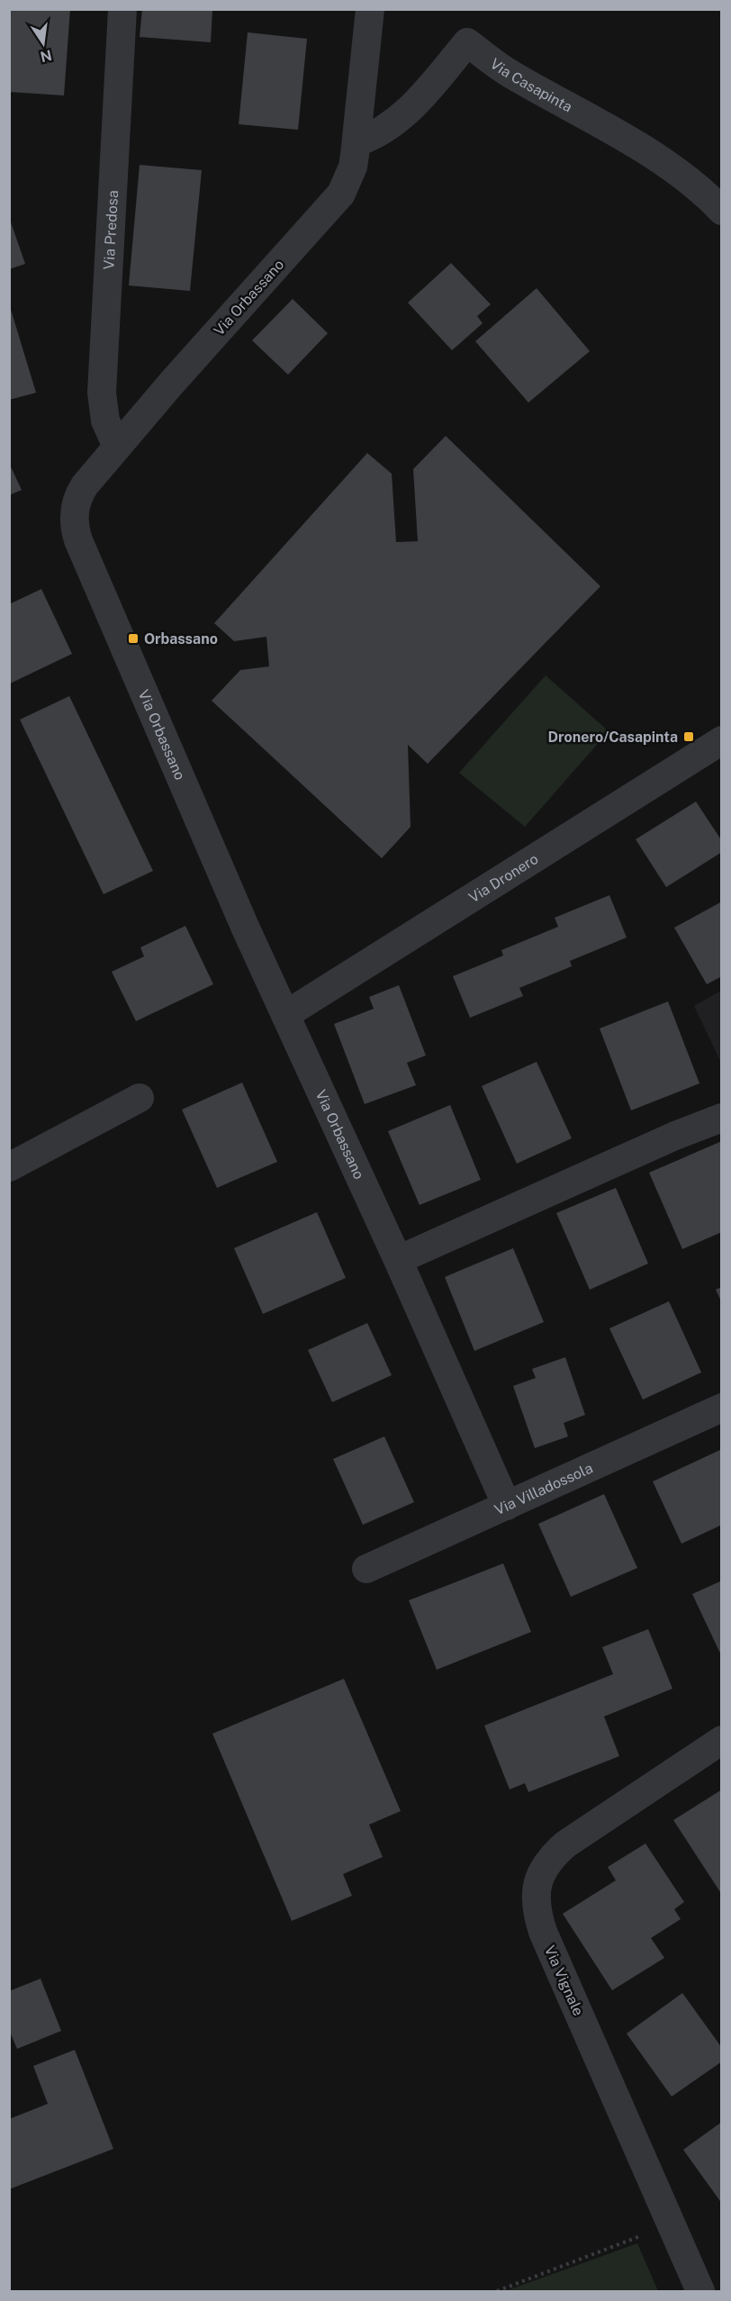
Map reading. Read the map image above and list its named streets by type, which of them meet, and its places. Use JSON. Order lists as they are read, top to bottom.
{
  "streets": {
    "street": [
      "Via Casapinta",
      "Via Predosa",
      "Via Orbassano",
      "Via Dronero",
      "Via Villadossola",
      "Via Vignale"
    ]
  },
  "crossings": [
    ["Via Casapinta", "Via Orbassano"],
    ["Via Predosa", "Via Orbassano"],
    ["Via Orbassano", "Via Dronero"],
    ["Via Orbassano", "Via Villadossola"]
  ],
  "places": {
    "transit": ["Orbassano", "Dronero/Casapinta"]
  },
  "north": "bottom"
}
